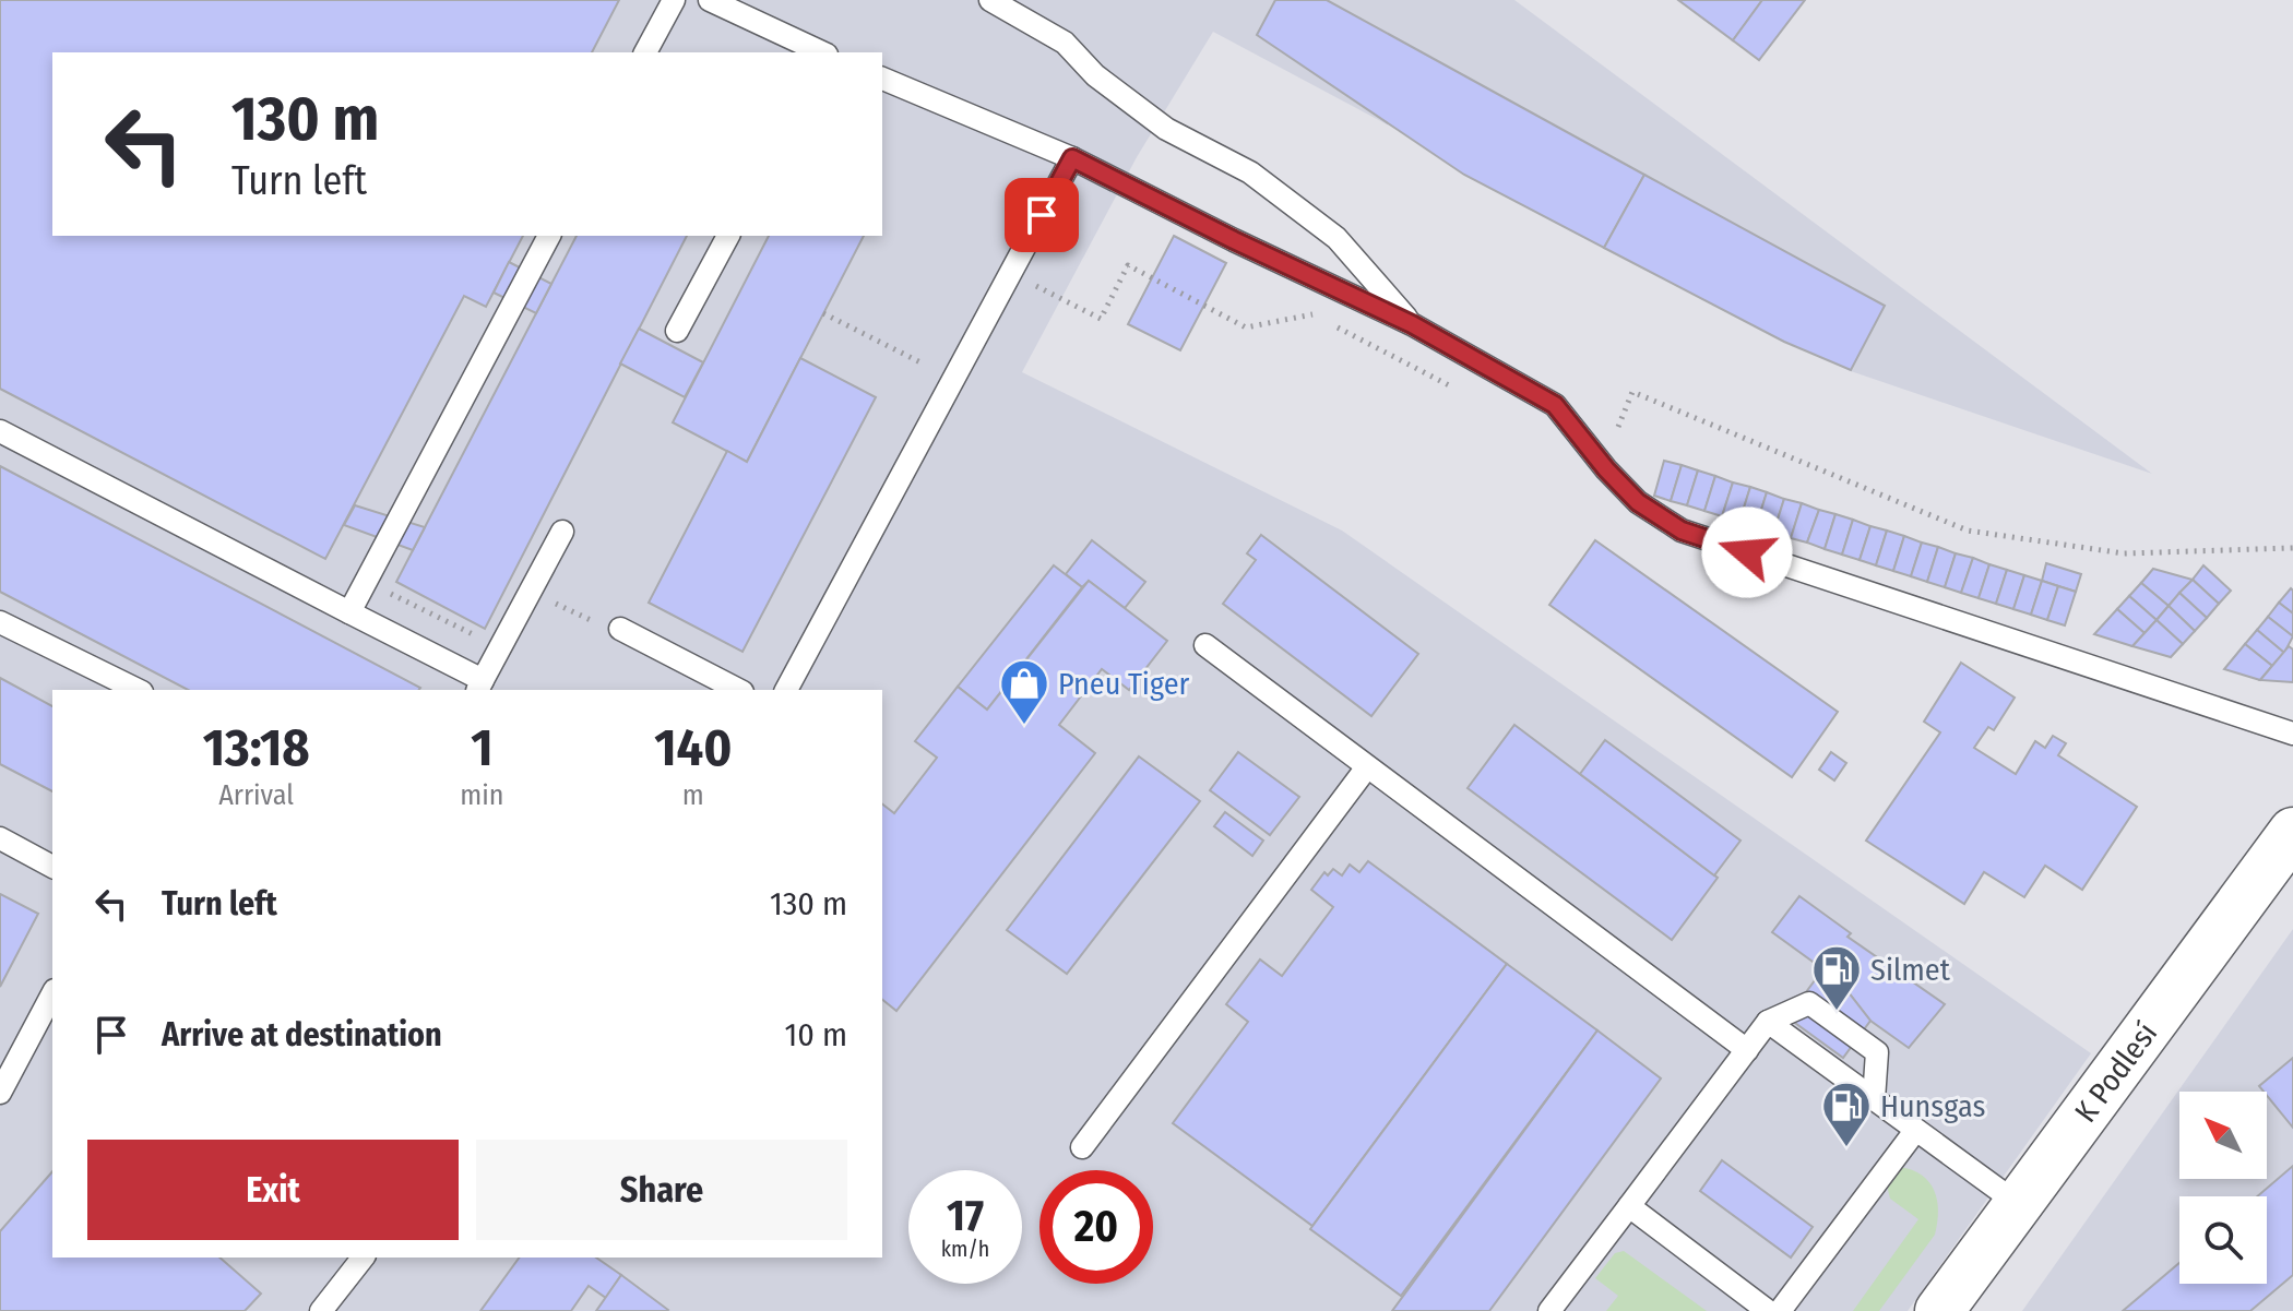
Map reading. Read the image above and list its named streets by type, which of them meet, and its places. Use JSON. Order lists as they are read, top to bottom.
{
  "streets": {
    "street": ["K Podlesí"]
  },
  "places": {
    "shop": ["Pneu Tiger"],
    "fuel station": ["Silmet", "Hunsgas"]
  },
  "north": "top left",
  "page": {
    "turn": ["130 m", "Turn left"],
    "eta": [
      "13:18",
      "Arrival",
      "1",
      "min",
      "140",
      "m"
    ],
    "list": [
      {
        "name": "Turn left",
        "value": "130 m"
      },
      {
        "name": "Arrive at destination",
        "value": "10 m"
      }
    ],
    "buttons": ["Exit", "Share"],
    "speed": "17 km/h",
    "limit": "20"
  }
}
